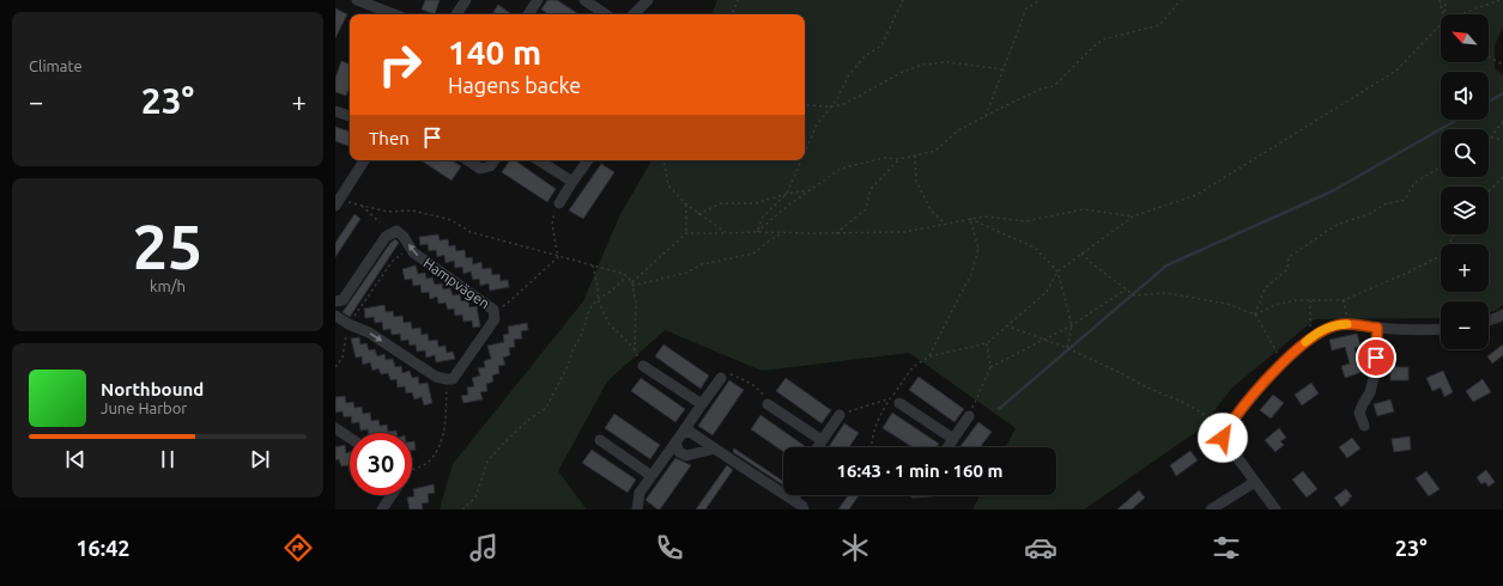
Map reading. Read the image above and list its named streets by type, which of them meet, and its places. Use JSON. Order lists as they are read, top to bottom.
{
  "streets": {
    "street": ["Hampvägen"]
  },
  "north": "top left",
  "page": {
    "tile": [
      "Climate",
      ["25", "km/h"]
    ],
    "map_buttons": ["+", "−"],
    "turn": ["140 m", "Hagens backe"],
    "heat": ["−", "23°", "+"],
    "then": "Then",
    "song": ["Northbound", "June Harbor"],
    "limit": "30",
    "trip": "16:43 · 1 min · 160 m",
    "tabs": ["16:42", "23°"]
  }
}
